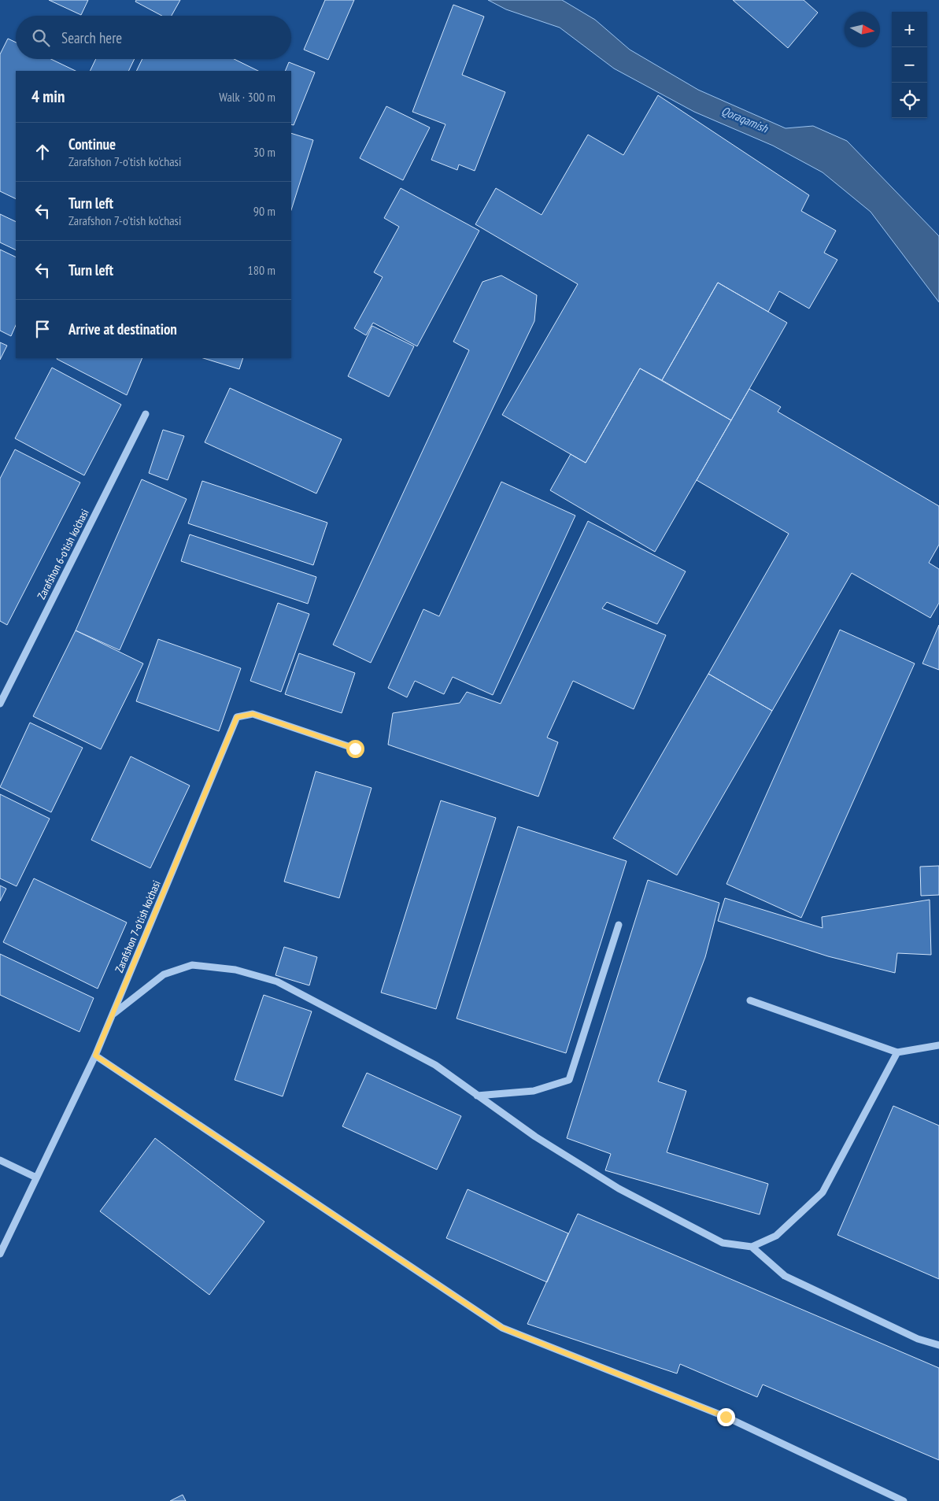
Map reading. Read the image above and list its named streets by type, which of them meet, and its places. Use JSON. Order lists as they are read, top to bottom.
{
  "streets": {
    "street": ["Zarafshon 6-o'tish ko'chasi", "Zarafshon 7-o'tish ko'chasi"]
  },
  "water": ["Qoraqamish"],
  "north": "right",
  "page": {
    "map_buttons": ["+", "−"],
    "search": "Search here",
    "heading": ["4 min", "Walk · 300 m"],
    "list": [
      ["Continue", "Zarafshon 7-o'tish ko'chasi", "30 m"],
      ["Turn left", "Zarafshon 7-o'tish ko'chasi", "90 m"],
      ["Turn left", "180 m"],
      "Arrive at destination"
    ]
  }
}
